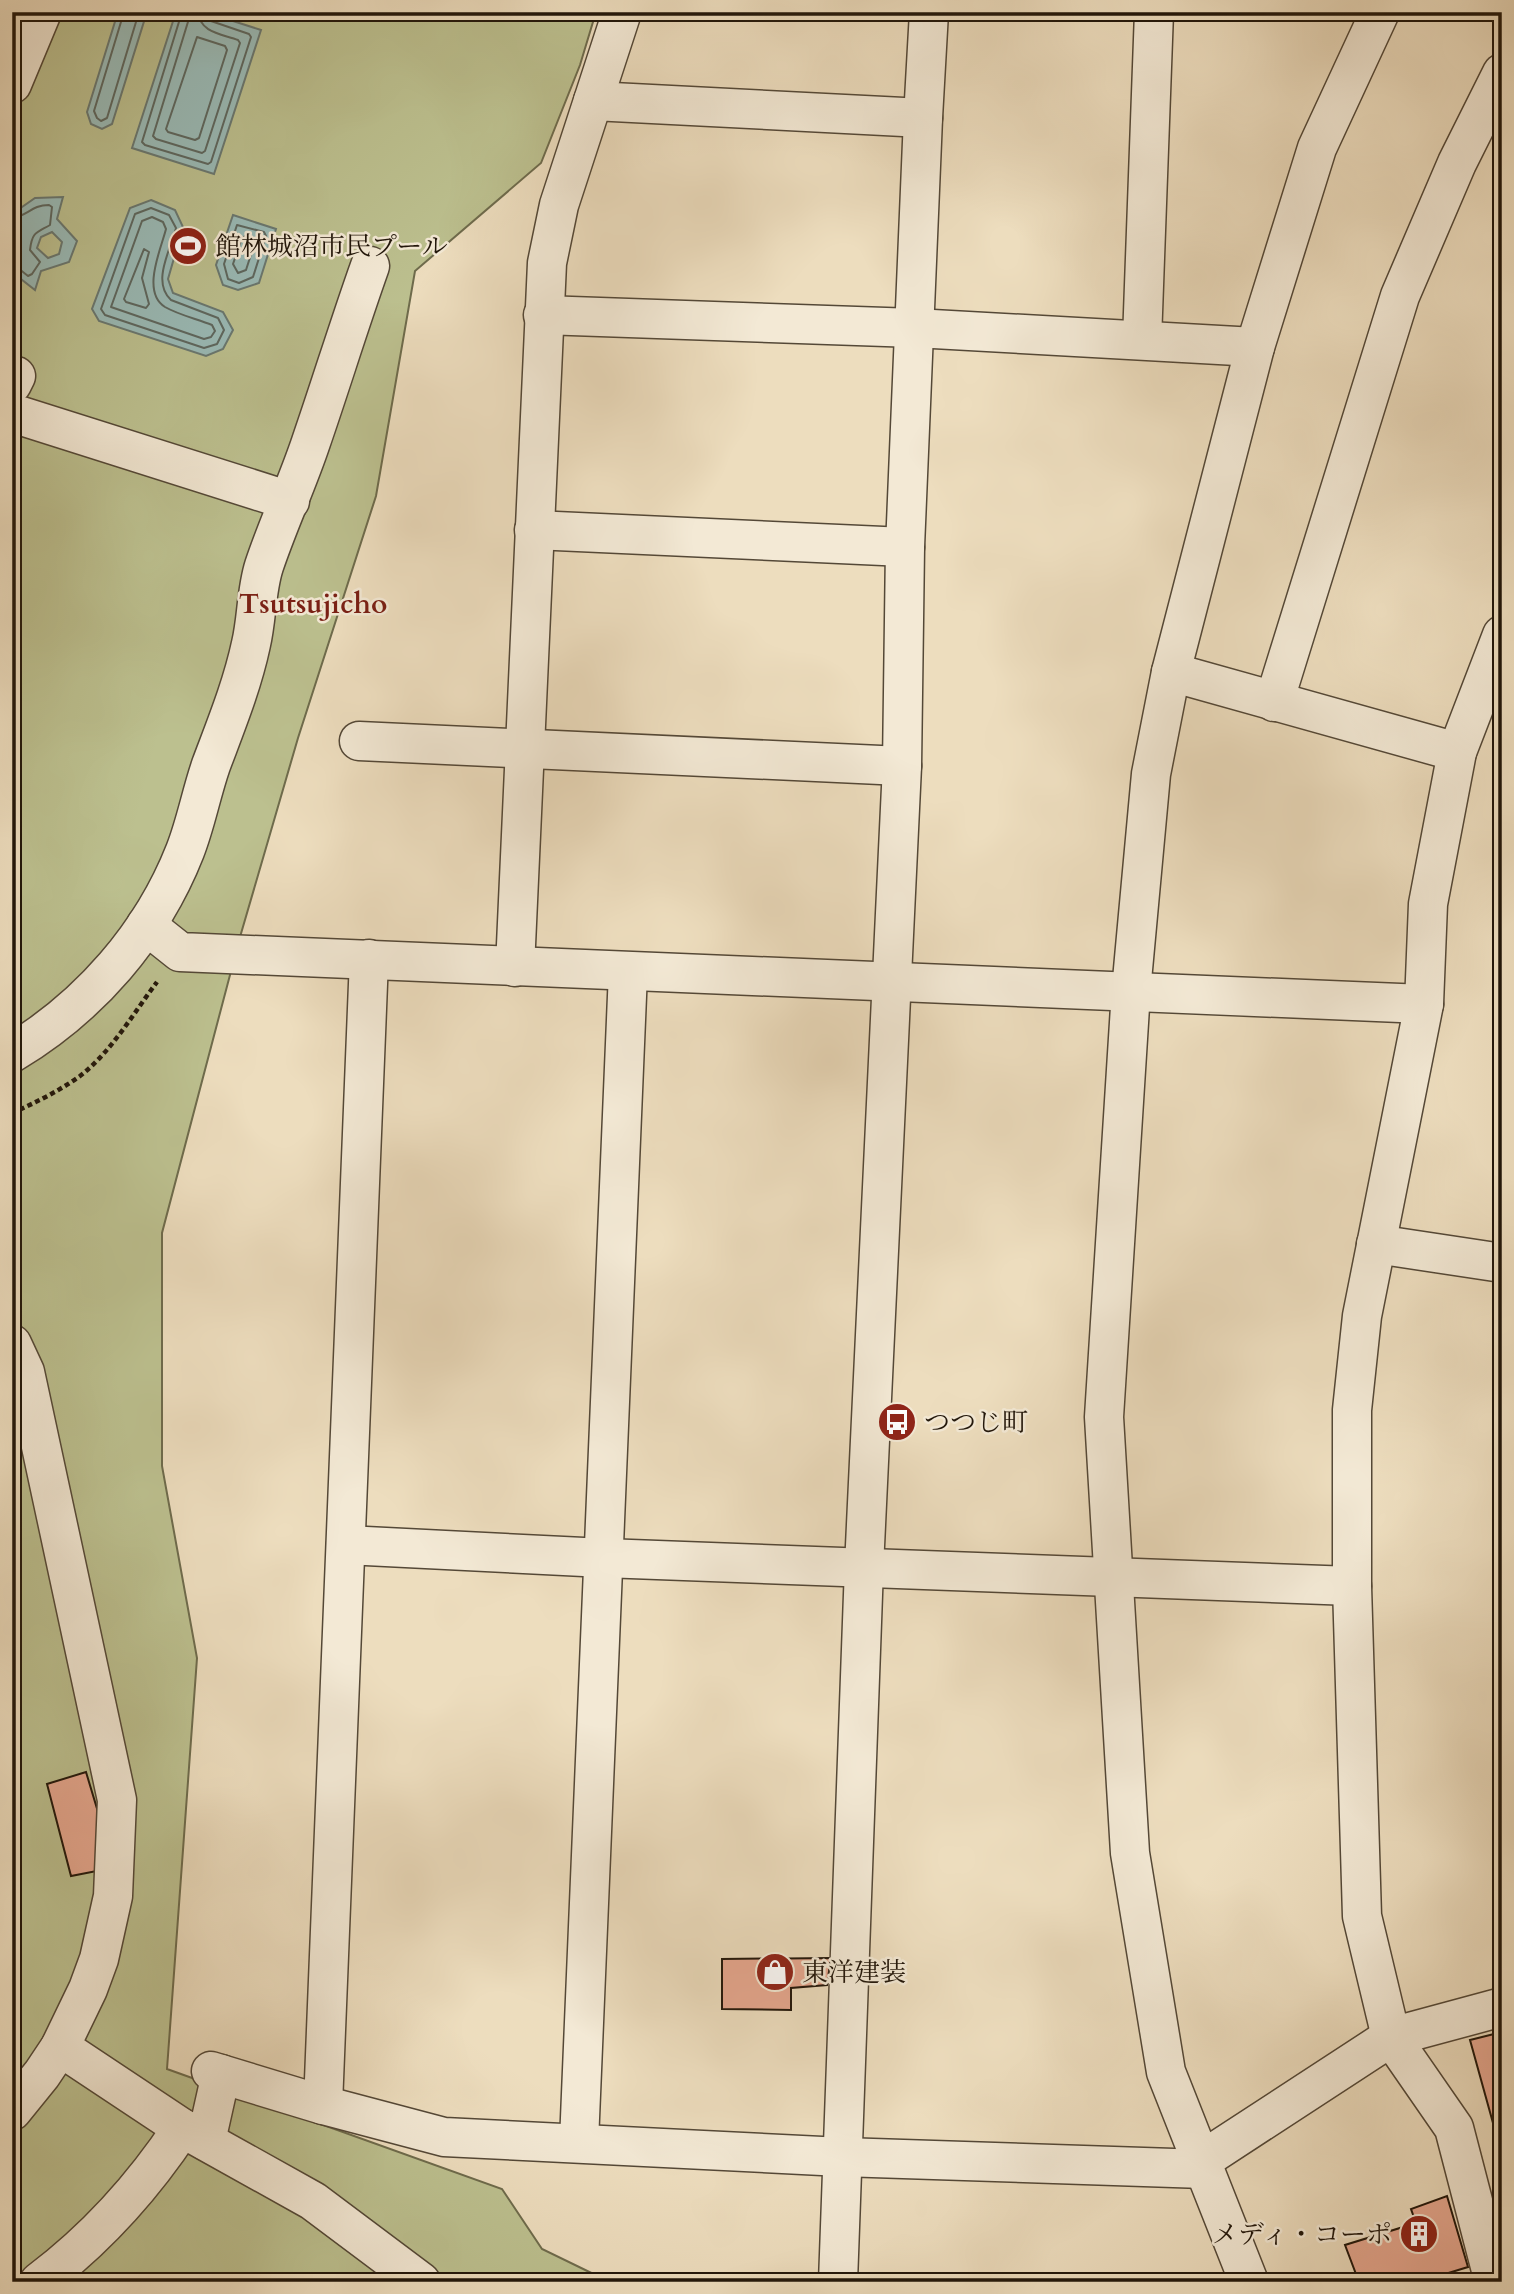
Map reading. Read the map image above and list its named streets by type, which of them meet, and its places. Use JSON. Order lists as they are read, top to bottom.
{
  "districts": ["Tsutsujicho"],
  "places": {
    "sports": ["館林城沼市民プール"],
    "bus stop": ["つつじ町"],
    "shop": ["東洋建装"],
    "building": ["メディ・コーポ"]
  }
}
